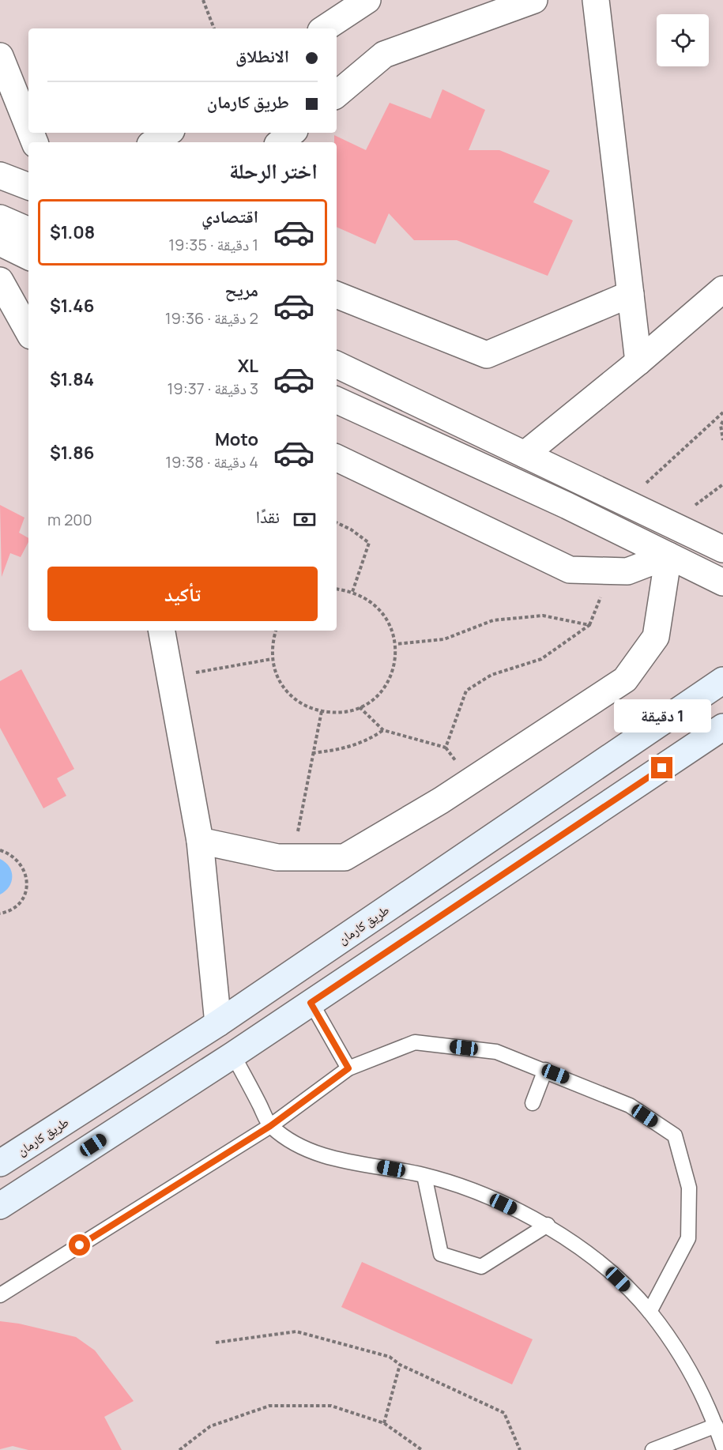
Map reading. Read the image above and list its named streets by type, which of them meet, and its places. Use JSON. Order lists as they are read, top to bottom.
{
  "streets": {
    "street": ["طريق كارمان"]
  },
  "page": {
    "banner": ["الانطلاق", "طريق كارمان"],
    "heading": "اختر الرحلة",
    "list": [
      {
        "name": "اقتصادي",
        "note": "1 دقيقة · 19:35",
        "value": "$1.08"
      },
      {
        "name": "مريح",
        "note": "2 دقيقة · 19:36",
        "value": "$1.46"
      },
      {
        "name": "XL",
        "note": "3 دقيقة · 19:37",
        "value": "$1.84"
      },
      {
        "name": "Moto",
        "note": "4 دقيقة · 19:38",
        "value": "$1.86"
      }
    ],
    "pay": ["نقدًا", "200 m"],
    "buttons": "تأكيد",
    "bubble": "1 دقيقة"
  }
}
